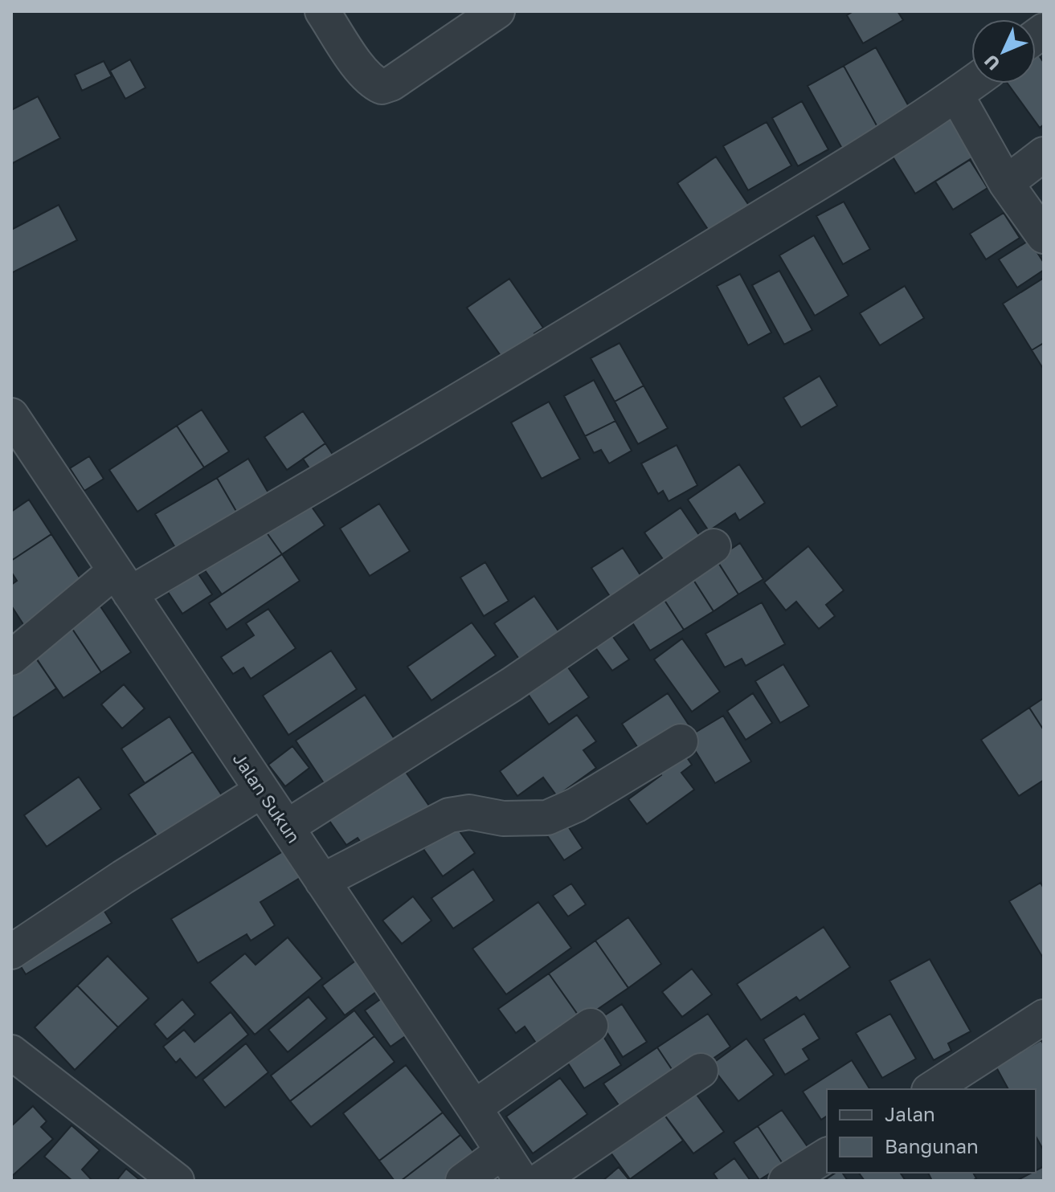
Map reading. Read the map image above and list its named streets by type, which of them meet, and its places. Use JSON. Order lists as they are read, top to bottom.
{
  "streets": {
    "street": ["Jalan Sukun"]
  },
  "legend": ["Jalan", "Bangunan"],
  "north": "bottom left"
}
